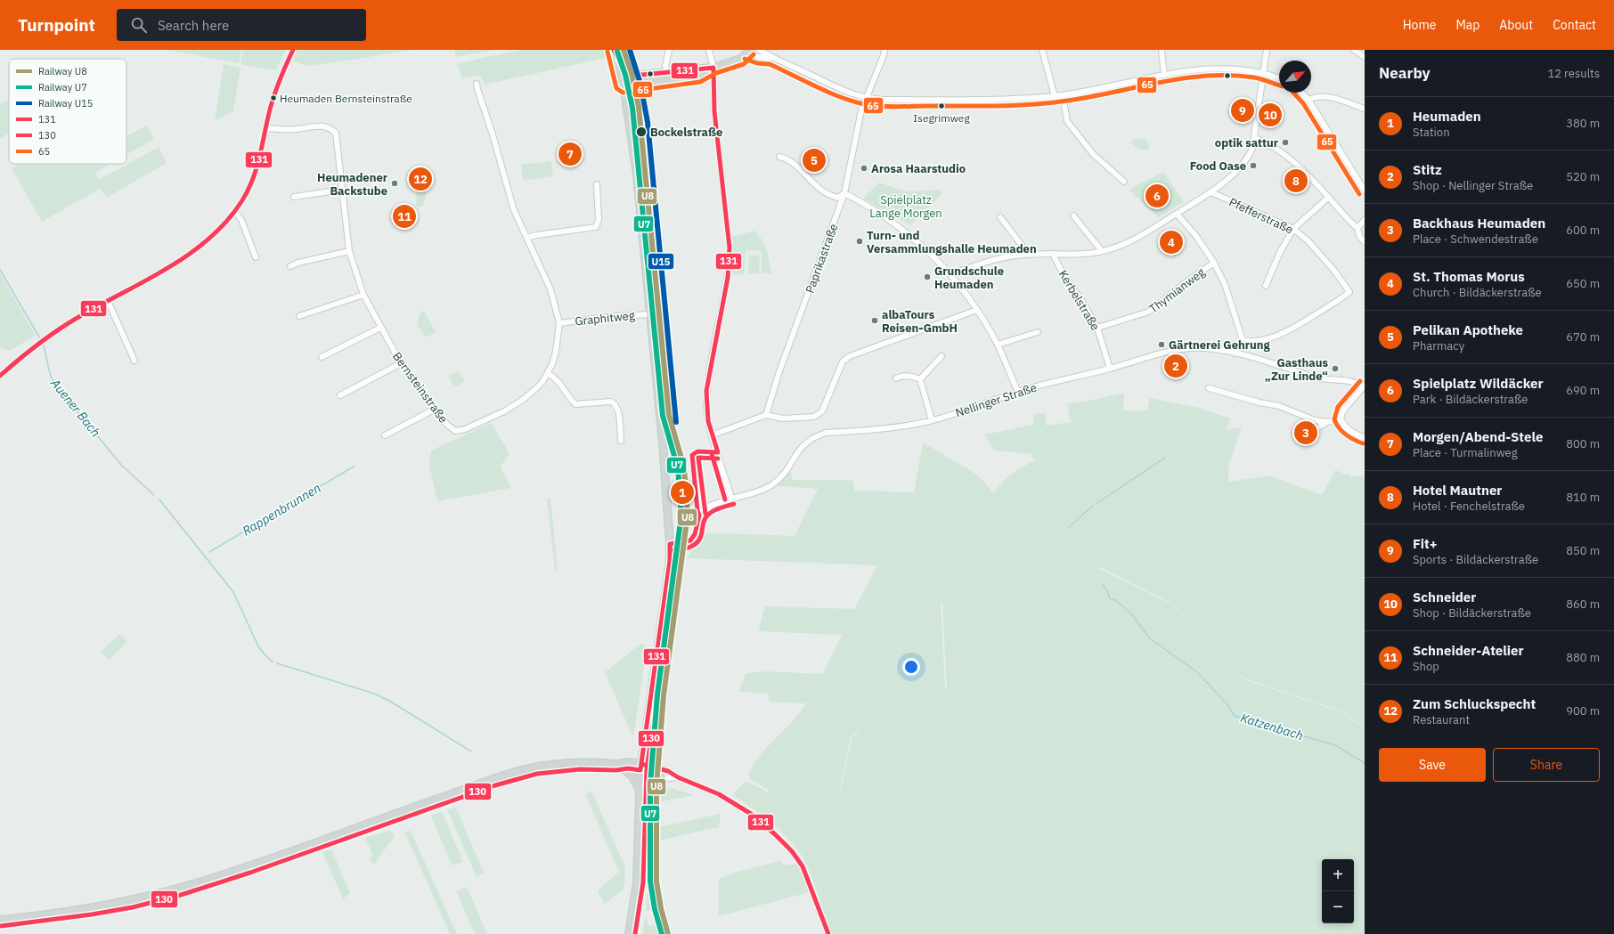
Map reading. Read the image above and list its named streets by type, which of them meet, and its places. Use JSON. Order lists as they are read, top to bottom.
{
  "streets": {
    "street": [
      "Pfefferstraße",
      "Paprikastraße",
      "Thymianweg",
      "Kerbelstraße",
      "Graphitweg",
      "Bernsteinstraße",
      "Nellinger Straße"
    ]
  },
  "crossings": [
    ["Thymianweg", "Kerbelstraße"],
    ["Kerbelstraße", "Nellinger Straße"],
    ["Graphitweg", "Bernsteinstraße"]
  ],
  "water": ["Auener Bach", "Rappenbrunnen", "Katzenbach"],
  "parks": ["Spielplatz Lange Morgen"],
  "places": [
    "Heumaden Bernsteinstraße",
    "Isegrimweg",
    "Bockelstraße",
    "optik sattur",
    "Food Oase",
    "Arosa Haarstudio",
    "Heumadener Backstube",
    "Turn- und Versammlungshalle Heumaden",
    "Grundschule Heumaden",
    "albaTours Reisen-GmbH",
    "Gärtnerei Gehrung",
    "Gasthaus „Zur Linde“"
  ],
  "lines": [
    "rail line U8",
    "rail line U15",
    "transit line 131",
    "rail line U7",
    "transit line 65",
    "transit line 130"
  ],
  "legend": [
    "Railway U8",
    "Railway U7",
    "Railway U15",
    "131",
    "130",
    "65"
  ],
  "north": "top right",
  "page": {
    "header": "Turnpoint",
    "search": "Search here",
    "nav": [
      "Home",
      "Map",
      "About",
      "Contact"
    ],
    "heading": ["Nearby", "12 results"],
    "list": [
      {
        "mark": "1",
        "name": "Heumaden",
        "note": "Station",
        "value": "380 m"
      },
      {
        "mark": "2",
        "name": "Stitz",
        "note": "Shop · Nellinger Straße",
        "value": "520 m"
      },
      {
        "mark": "3",
        "name": "Backhaus Heumaden",
        "note": "Place · Schwendestraße",
        "value": "600 m"
      },
      {
        "mark": "4",
        "name": "St. Thomas Morus",
        "note": "Church · Bildäckerstraße",
        "value": "650 m"
      },
      {
        "mark": "5",
        "name": "Pelikan Apotheke",
        "note": "Pharmacy",
        "value": "670 m"
      },
      {
        "mark": "6",
        "name": "Spielplatz Wildäcker",
        "note": "Park · Bildäckerstraße",
        "value": "690 m"
      },
      {
        "mark": "7",
        "name": "Morgen/Abend-Stele",
        "note": "Place · Turmalinweg",
        "value": "800 m"
      },
      {
        "mark": "8",
        "name": "Hotel Mautner",
        "note": "Hotel · Fenchelstraße",
        "value": "810 m"
      },
      {
        "mark": "9",
        "name": "Fit+",
        "note": "Sports · Bildäckerstraße",
        "value": "850 m"
      },
      {
        "mark": "10",
        "name": "Schneider",
        "note": "Shop · Bildäckerstraße",
        "value": "860 m"
      },
      {
        "mark": "11",
        "name": "Schneider-Atelier",
        "note": "Shop",
        "value": "880 m"
      },
      {
        "mark": "12",
        "name": "Zum Schluckspecht",
        "note": "Restaurant",
        "value": "900 m"
      }
    ],
    "pins": [
      "9",
      "10",
      "7",
      "5",
      "12",
      "8",
      "6",
      "11",
      "4",
      "2",
      "3",
      "1"
    ],
    "buttons": ["Save", "Share"],
    "map_buttons": ["+", "−"]
  }
}
